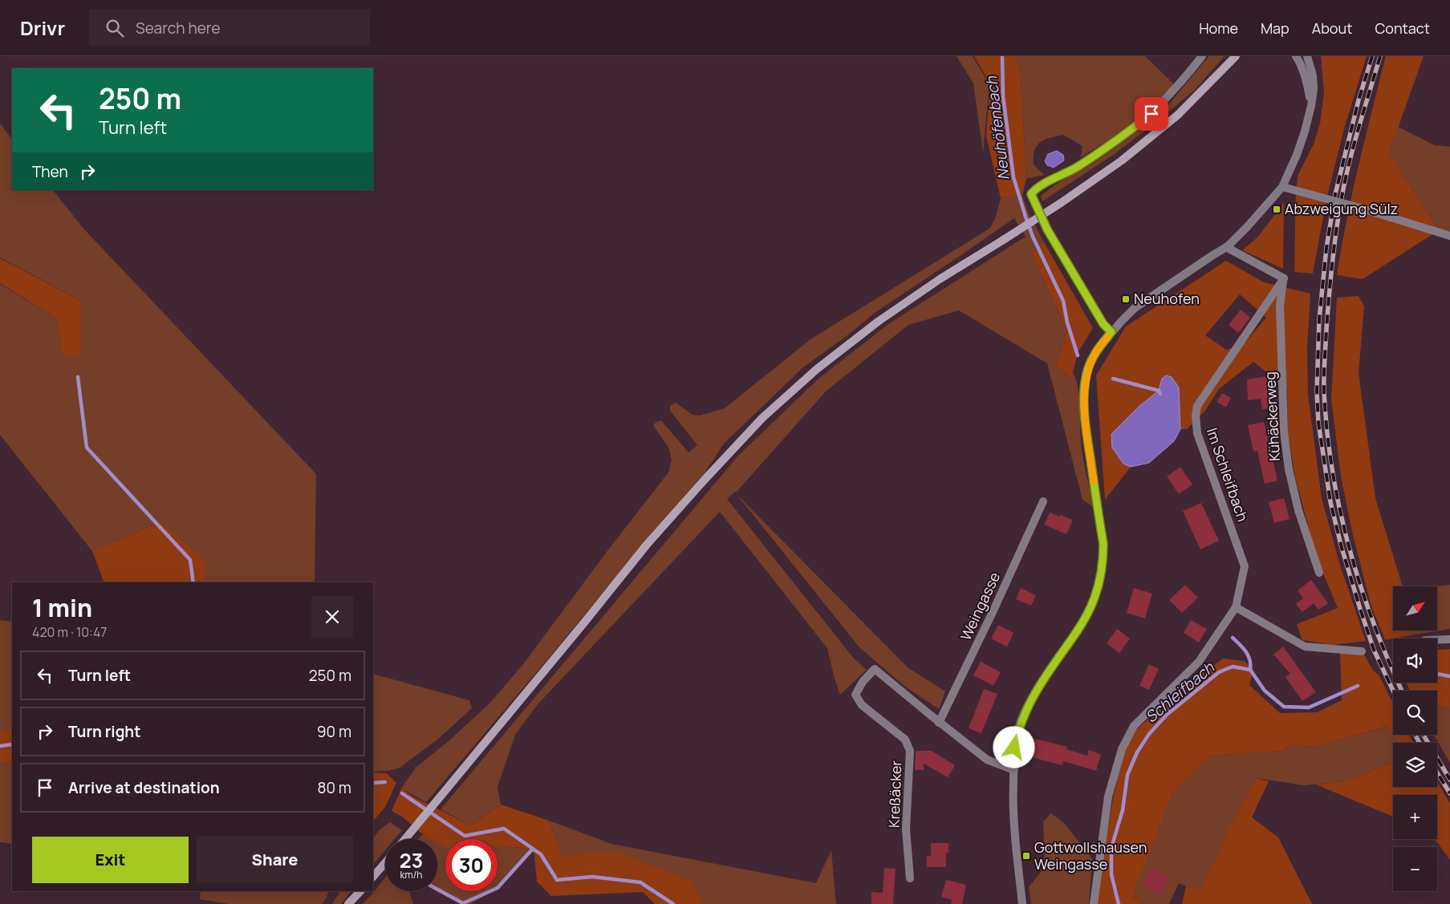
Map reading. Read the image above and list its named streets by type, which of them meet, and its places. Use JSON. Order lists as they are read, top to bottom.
{
  "streets": {
    "street": [
      "Kühäckerweg",
      "Im Schleifbach",
      "Weingasse",
      "Kreßäcker"
    ]
  },
  "crossings": [
    ["Kühäckerweg", "Im Schleifbach"],
    ["Weingasse", "Kreßäcker"]
  ],
  "water": ["Neuhöfenbach", "Schleifbach"],
  "places": {
    "transit": ["Abzweigung Sülz", "Neuhofen", "Gottwollshausen Weingasse"]
  },
  "north": "top right",
  "page": {
    "header": "Drivr",
    "search": "Search here",
    "nav": [
      "Home",
      "Map",
      "About",
      "Contact"
    ],
    "turn": ["250 m", "Turn left"],
    "then": "Then",
    "heading": ["1 min", "420 m · 10:47"],
    "map_buttons": ["+", "−"],
    "list": [
      {
        "name": "Turn left",
        "value": "250 m"
      },
      {
        "name": "Turn right",
        "value": "90 m"
      },
      {
        "name": "Arrive at destination",
        "value": "80 m"
      }
    ],
    "buttons": ["Exit", "Share"],
    "speed": "23 km/h",
    "limit": "30"
  }
}
